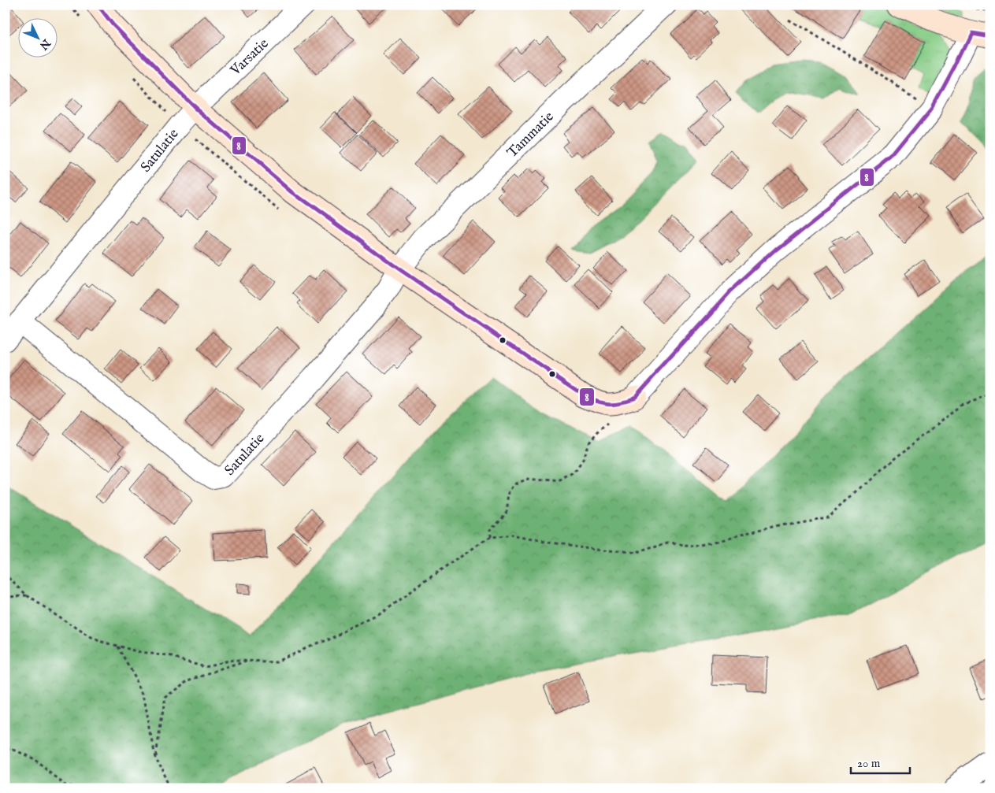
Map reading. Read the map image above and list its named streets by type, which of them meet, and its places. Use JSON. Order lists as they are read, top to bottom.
{
  "streets": {
    "street": ["Varsatie", "Tammatie", "Satulatie"]
  },
  "crossings": [
    ["Varsatie", "Satulatie"],
    ["Tammatie", "Satulatie"]
  ],
  "lines": ["transit line 8"],
  "scale_bar": "20 m",
  "north": "bottom right"
}
